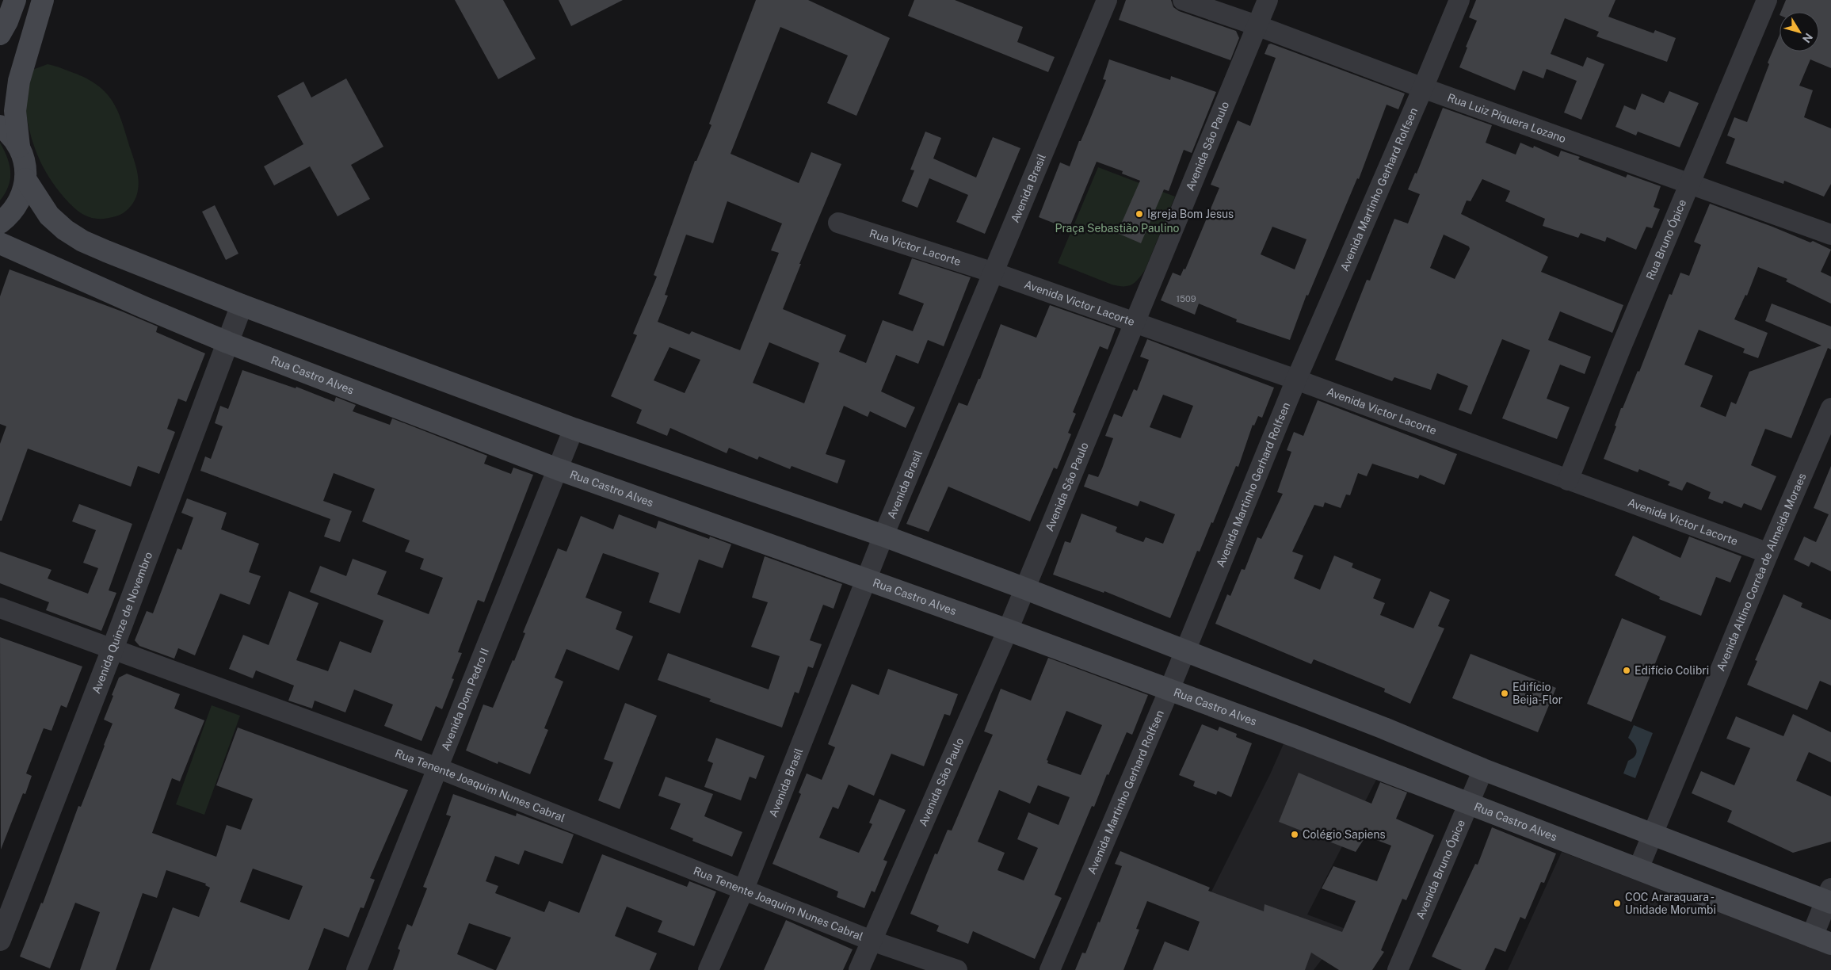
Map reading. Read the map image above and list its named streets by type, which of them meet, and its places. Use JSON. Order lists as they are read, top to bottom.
{
  "streets": {
    "main road": ["Rua Castro Alves"],
    "street": [
      "Rua Luiz Piquera Lozano",
      "Avenida São Paulo",
      "Avenida Brasil",
      "Avenida Martinho Gerhard Rolfsen",
      "Rua Bruno Ópice",
      "Rua Victor Lacorte",
      "Avenida Victor Lacorte",
      "Avenida Altino Corrêa de Almeida Moraes",
      "Avenida Quinze de Novembro",
      "Avenida Dom Pedro II",
      "Rua Tenente Joaquim Nunes Cabral",
      "Avenida Bruno Ópice"
    ]
  },
  "crossings": [
    ["Rua Luiz Piquera Lozano", "Avenida São Paulo"],
    ["Rua Luiz Piquera Lozano", "Avenida Martinho Gerhard Rolfsen"],
    ["Rua Luiz Piquera Lozano", "Rua Bruno Ópice"],
    ["Avenida São Paulo", "Avenida Victor Lacorte"],
    ["Avenida São Paulo", "Rua Castro Alves"],
    ["Avenida São Paulo", "Rua Tenente Joaquim Nunes Cabral"],
    ["Avenida Brasil", "Rua Victor Lacorte"],
    ["Avenida Brasil", "Avenida Victor Lacorte"],
    ["Avenida Brasil", "Rua Castro Alves"],
    ["Avenida Brasil", "Rua Tenente Joaquim Nunes Cabral"],
    ["Avenida Martinho Gerhard Rolfsen", "Avenida Victor Lacorte"],
    ["Avenida Martinho Gerhard Rolfsen", "Rua Castro Alves"],
    ["Rua Bruno Ópice", "Avenida Victor Lacorte"],
    ["Rua Victor Lacorte", "Avenida Victor Lacorte"],
    ["Avenida Victor Lacorte", "Avenida Altino Corrêa de Almeida Moraes"],
    ["Rua Castro Alves", "Avenida Altino Corrêa de Almeida Moraes"],
    ["Rua Castro Alves", "Avenida Quinze de Novembro"],
    ["Rua Castro Alves", "Avenida Dom Pedro II"],
    ["Rua Castro Alves", "Avenida Bruno Ópice"],
    ["Avenida Quinze de Novembro", "Rua Tenente Joaquim Nunes Cabral"],
    ["Avenida Dom Pedro II", "Rua Tenente Joaquim Nunes Cabral"]
  ],
  "parks": ["Praça Sebastião Paulino"],
  "places": [
    "Igreja Bom Jesus",
    "Edifício Colibri",
    "Edifício Beija-Flor",
    "Colégio Sapiens",
    "COC Araraquara - Unidade Morumbi"
  ],
  "house_numbers": ["1509"],
  "north": "bottom right"
}
